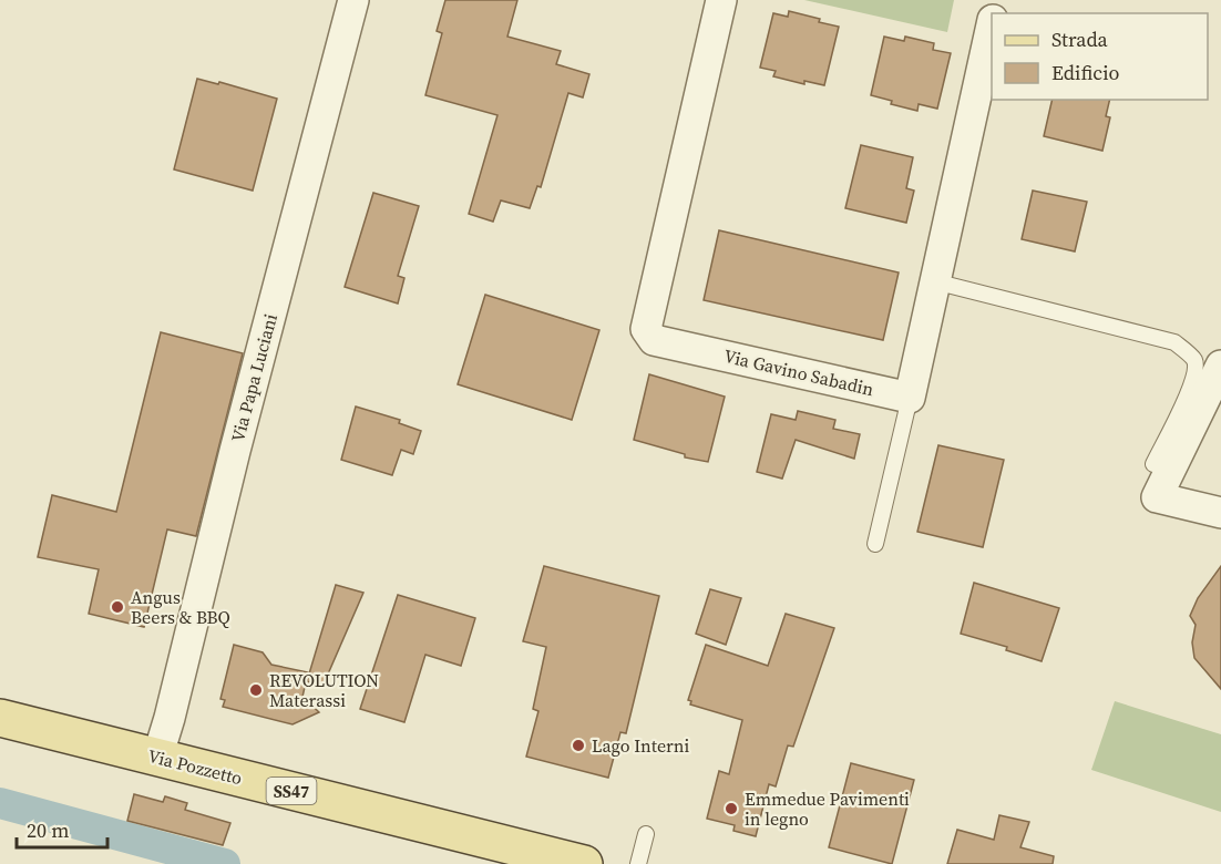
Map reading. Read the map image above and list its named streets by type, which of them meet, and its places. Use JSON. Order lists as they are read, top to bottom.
{
  "streets": {
    "main road": ["Via Pozzetto", "SS47"],
    "street": ["Via Gavino Sabadin", "Via Papa Luciani"]
  },
  "crossings": [
    ["Via Papa Luciani", "Via Pozzetto"]
  ],
  "places": [
    "Angus Beers & BBQ",
    "REVOLUTION Materassi",
    "Lago Interni",
    "Emmedue Pavimenti in legno"
  ],
  "legend": ["Strada", "Edificio"],
  "scale_bar": "20 m"
}
